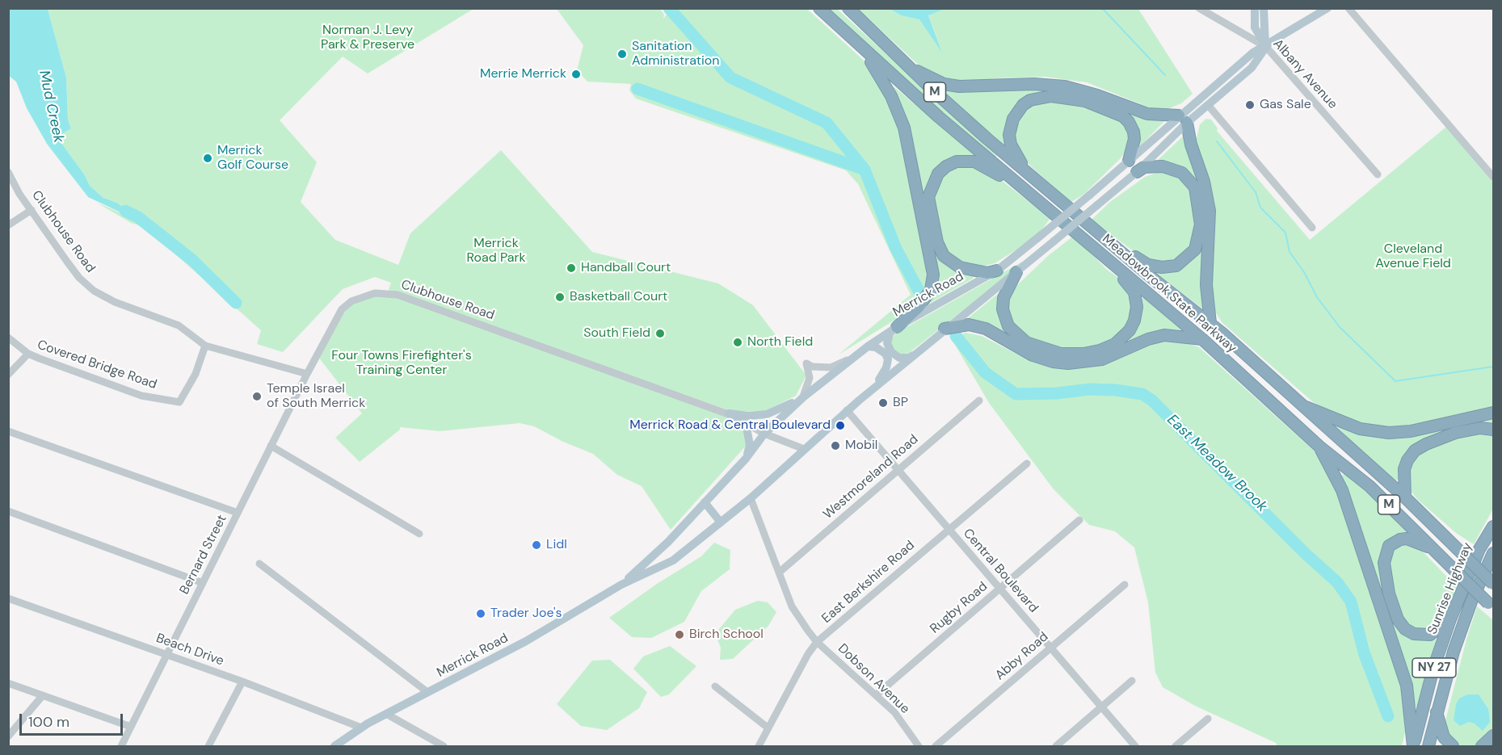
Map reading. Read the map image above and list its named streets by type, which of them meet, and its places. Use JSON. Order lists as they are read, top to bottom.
{
  "streets": {
    "highway": [
      "M",
      "Meadowbrook State Parkway",
      "Sunrise Highway",
      "NY 27"
    ],
    "main road": ["Merrick Road"],
    "street": [
      "Albany Avenue",
      "Clubhouse Road",
      "Covered Bridge Road",
      "Westmoreland Road",
      "Bernard Street",
      "Central Boulevard",
      "East Berkshire Road",
      "Rugby Road",
      "Beach Drive",
      "Abby Road",
      "Dobson Avenue"
    ]
  },
  "crossings": [
    ["Albany Avenue", "Merrick Road"],
    ["Clubhouse Road", "Merrick Road"],
    ["Clubhouse Road", "Covered Bridge Road"],
    ["Clubhouse Road", "Bernard Street"],
    ["Merrick Road", "Central Boulevard"],
    ["Merrick Road", "Beach Drive"],
    ["Merrick Road", "Dobson Avenue"],
    ["Westmoreland Road", "Central Boulevard"],
    ["Westmoreland Road", "Dobson Avenue"],
    ["Bernard Street", "Beach Drive"],
    ["Central Boulevard", "East Berkshire Road"],
    ["Central Boulevard", "Rugby Road"],
    ["Central Boulevard", "Abby Road"],
    ["East Berkshire Road", "Dobson Avenue"],
    ["Rugby Road", "Dobson Avenue"]
  ],
  "water": ["Mud Creek", "East Meadow Brook"],
  "parks": [
    "Norman J. Levy Park & Preserve",
    "Merrick Road Park",
    "Cleveland Avenue Field",
    "Four Towns Firefighter's Training Center"
  ],
  "places": [
    "Sanitation Administration",
    "Merrie Merrick",
    "Gas Sale",
    "Merrick Golf Course",
    "Handball Court",
    "Basketball Court",
    "South Field",
    "North Field",
    "Temple Israel of South Merrick",
    "BP",
    "Merrick Road & Central Boulevard",
    "Mobil",
    "Lidl",
    "Trader Joe's",
    "Birch School"
  ],
  "scale_bar": "100 m"
}
